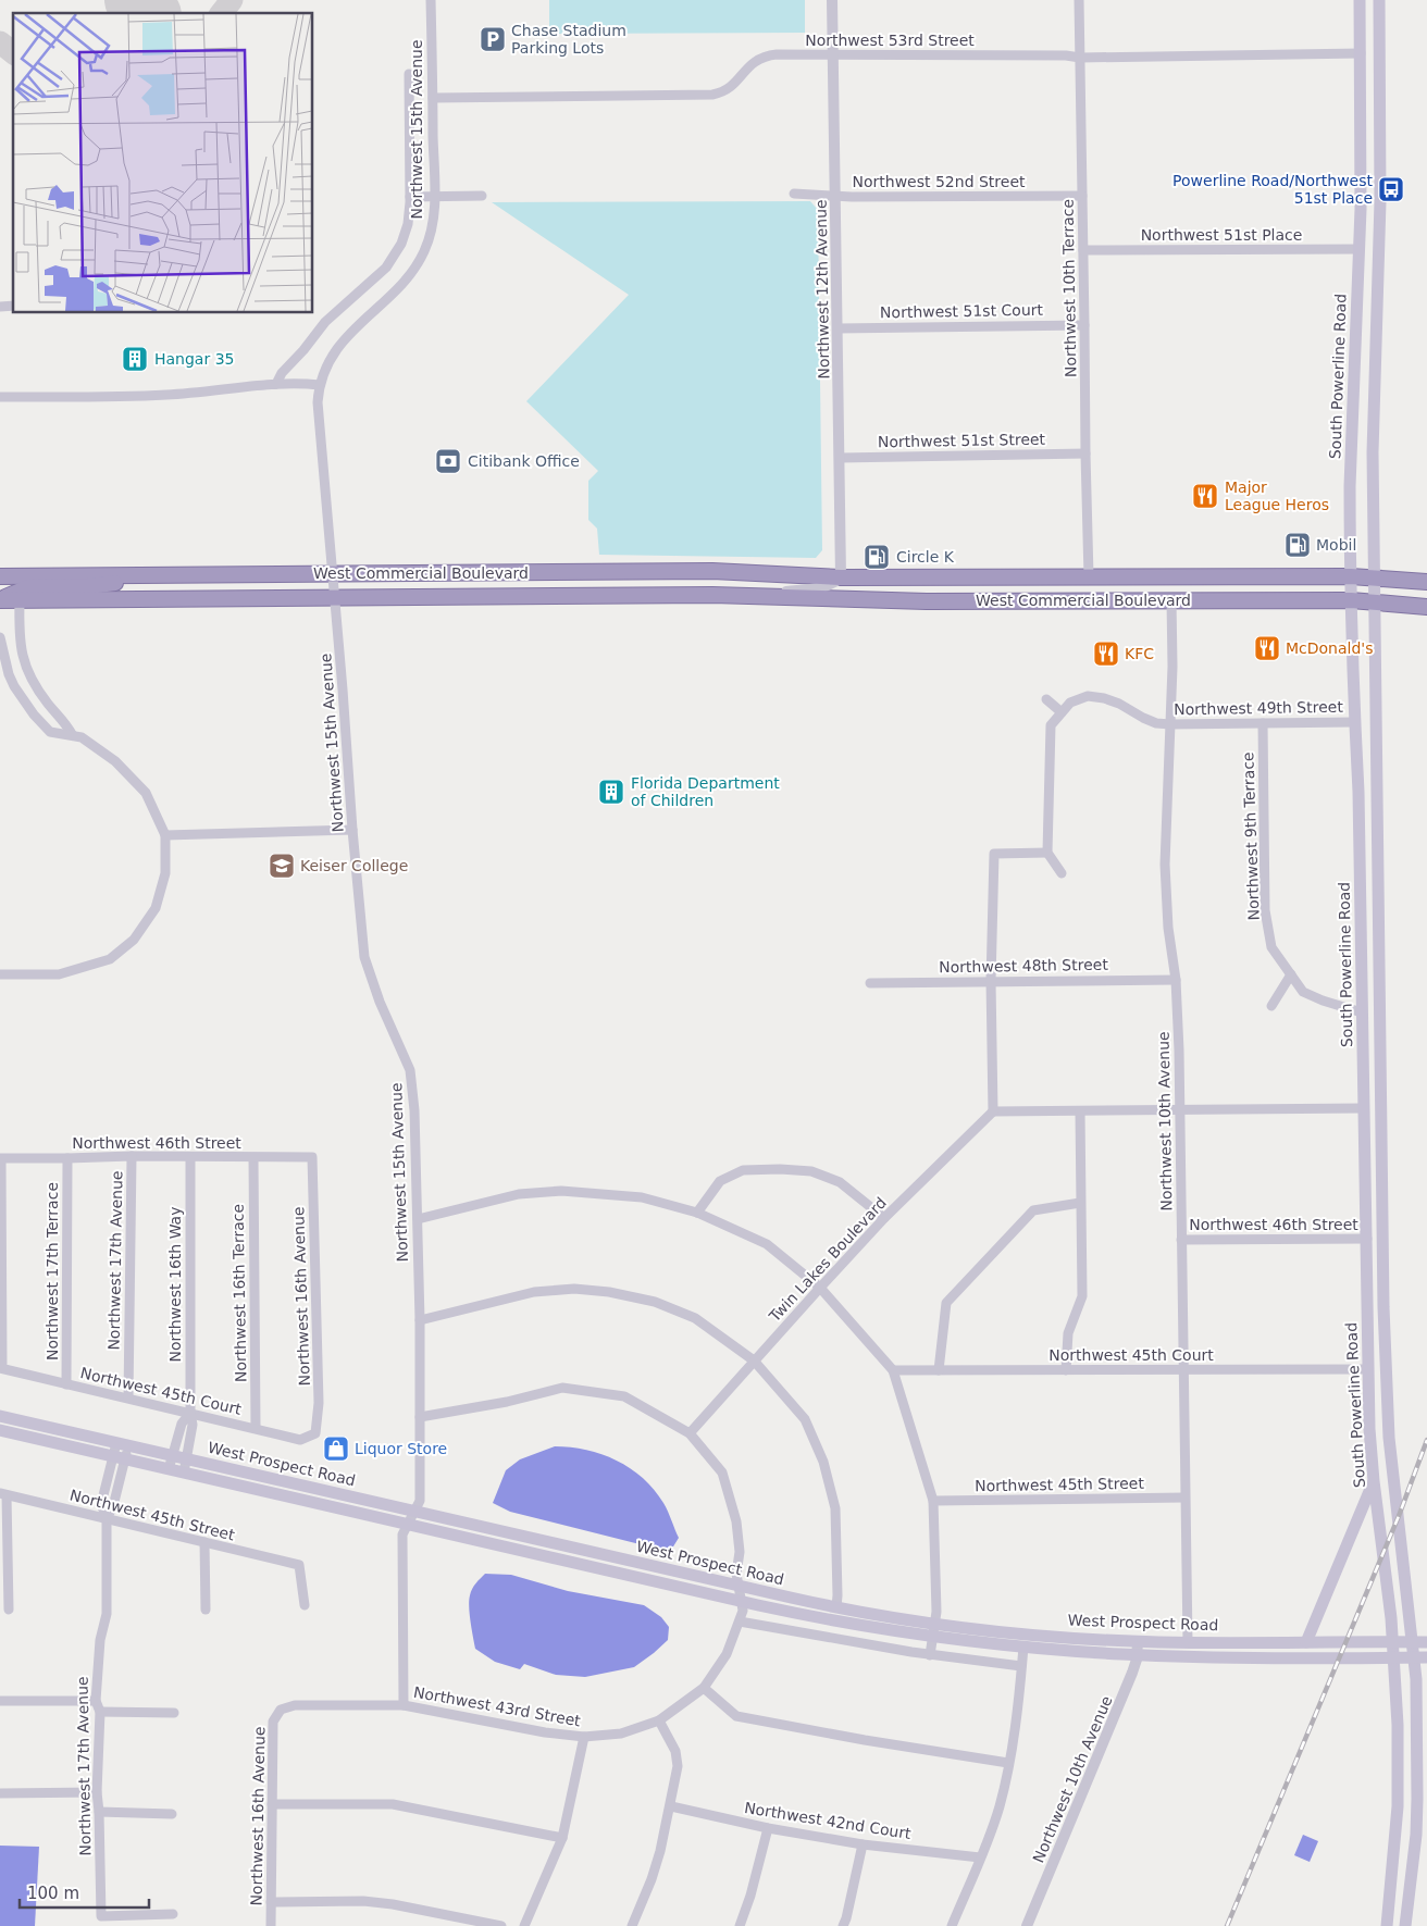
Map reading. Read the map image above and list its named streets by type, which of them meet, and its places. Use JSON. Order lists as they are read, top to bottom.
{
  "streets": {
    "highway": ["West Commercial Boulevard"],
    "main road": ["South Powerline Road", "West Prospect Road"],
    "street": [
      "Northwest 53rd Street",
      "Northwest 15th Avenue",
      "Northwest 52nd Street",
      "Northwest 51st Place",
      "Northwest 10th Terrace",
      "Northwest 12th Avenue",
      "Northwest 51st Court",
      "Northwest 51st Street",
      "Northwest 49th Street",
      "Northwest 9th Terrace",
      "Northwest 48th Street",
      "Northwest 10th Avenue",
      "Northwest 46th Street",
      "Twin Lakes Boulevard",
      "Northwest 17th Avenue",
      "Northwest 17th Terrace",
      "Northwest 16th Way",
      "Northwest 16th Terrace",
      "Northwest 16th Avenue",
      "Northwest 45th Court",
      "Northwest 45th Street",
      "Northwest 43rd Street",
      "Northwest 42nd Court"
    ]
  },
  "crossings": [
    ["Northwest 53rd Street", "Northwest 15th Avenue"],
    ["Northwest 53rd Street", "Northwest 10th Terrace"],
    ["Northwest 53rd Street", "Northwest 12th Avenue"],
    ["Northwest 53rd Street", "South Powerline Road"],
    ["Northwest 15th Avenue", "West Commercial Boulevard"],
    ["Northwest 15th Avenue", "West Prospect Road"],
    ["Northwest 15th Avenue", "Northwest 43rd Street"],
    ["Northwest 52nd Street", "Northwest 10th Terrace"],
    ["Northwest 52nd Street", "Northwest 12th Avenue"],
    ["Northwest 51st Place", "Northwest 10th Terrace"],
    ["Northwest 51st Place", "South Powerline Road"],
    ["Northwest 10th Terrace", "Northwest 51st Court"],
    ["Northwest 10th Terrace", "Northwest 51st Street"],
    ["Northwest 10th Terrace", "West Commercial Boulevard"],
    ["Northwest 12th Avenue", "Northwest 51st Court"],
    ["Northwest 12th Avenue", "Northwest 51st Street"],
    ["Northwest 12th Avenue", "West Commercial Boulevard"],
    ["South Powerline Road", "West Commercial Boulevard"],
    ["South Powerline Road", "Northwest 49th Street"],
    ["South Powerline Road", "Northwest 9th Terrace"],
    ["South Powerline Road", "Northwest 46th Street"],
    ["South Powerline Road", "Northwest 45th Court"],
    ["South Powerline Road", "West Prospect Road"],
    ["West Commercial Boulevard", "Northwest 10th Avenue"],
    ["Northwest 49th Street", "Northwest 9th Terrace"],
    ["Northwest 49th Street", "Northwest 10th Avenue"],
    ["Northwest 48th Street", "Northwest 10th Avenue"],
    ["Northwest 10th Avenue", "Northwest 46th Street"],
    ["Northwest 10th Avenue", "Northwest 45th Court"],
    ["Northwest 10th Avenue", "West Prospect Road"],
    ["Northwest 10th Avenue", "Northwest 45th Street"],
    ["Northwest 46th Street", "Northwest 17th Avenue"],
    ["Northwest 46th Street", "Northwest 17th Terrace"],
    ["Northwest 46th Street", "Northwest 16th Way"],
    ["Northwest 46th Street", "Northwest 16th Terrace"],
    ["Northwest 46th Street", "Northwest 16th Avenue"],
    ["Northwest 46th Street", "Northwest 45th Court"],
    ["Twin Lakes Boulevard", "Northwest 43rd Street"],
    ["Northwest 17th Avenue", "Northwest 45th Court"],
    ["Northwest 17th Avenue", "West Prospect Road"],
    ["Northwest 17th Avenue", "Northwest 45th Street"],
    ["Northwest 17th Terrace", "Northwest 45th Court"],
    ["Northwest 16th Way", "Northwest 45th Court"],
    ["Northwest 16th Way", "West Prospect Road"],
    ["Northwest 16th Terrace", "Northwest 45th Court"],
    ["Northwest 16th Avenue", "Northwest 45th Court"],
    ["Northwest 16th Avenue", "Northwest 43rd Street"],
    ["West Prospect Road", "Northwest 43rd Street"]
  ],
  "places": {
    "parking": ["Chase Stadium Parking Lots"],
    "bus stop": ["Powerline Road/Northwest 51st Place"],
    "building": ["Hangar 35", "Florida Department of Children"],
    "bank": ["Citibank Office"],
    "restaurant": ["Major League Heros", "McDonald's", "KFC"],
    "fuel station": ["Mobil", "Circle K"],
    "school or university": ["Keiser College"],
    "shop": ["Liquor Store"]
  },
  "scale_bar": "100 m"
}
